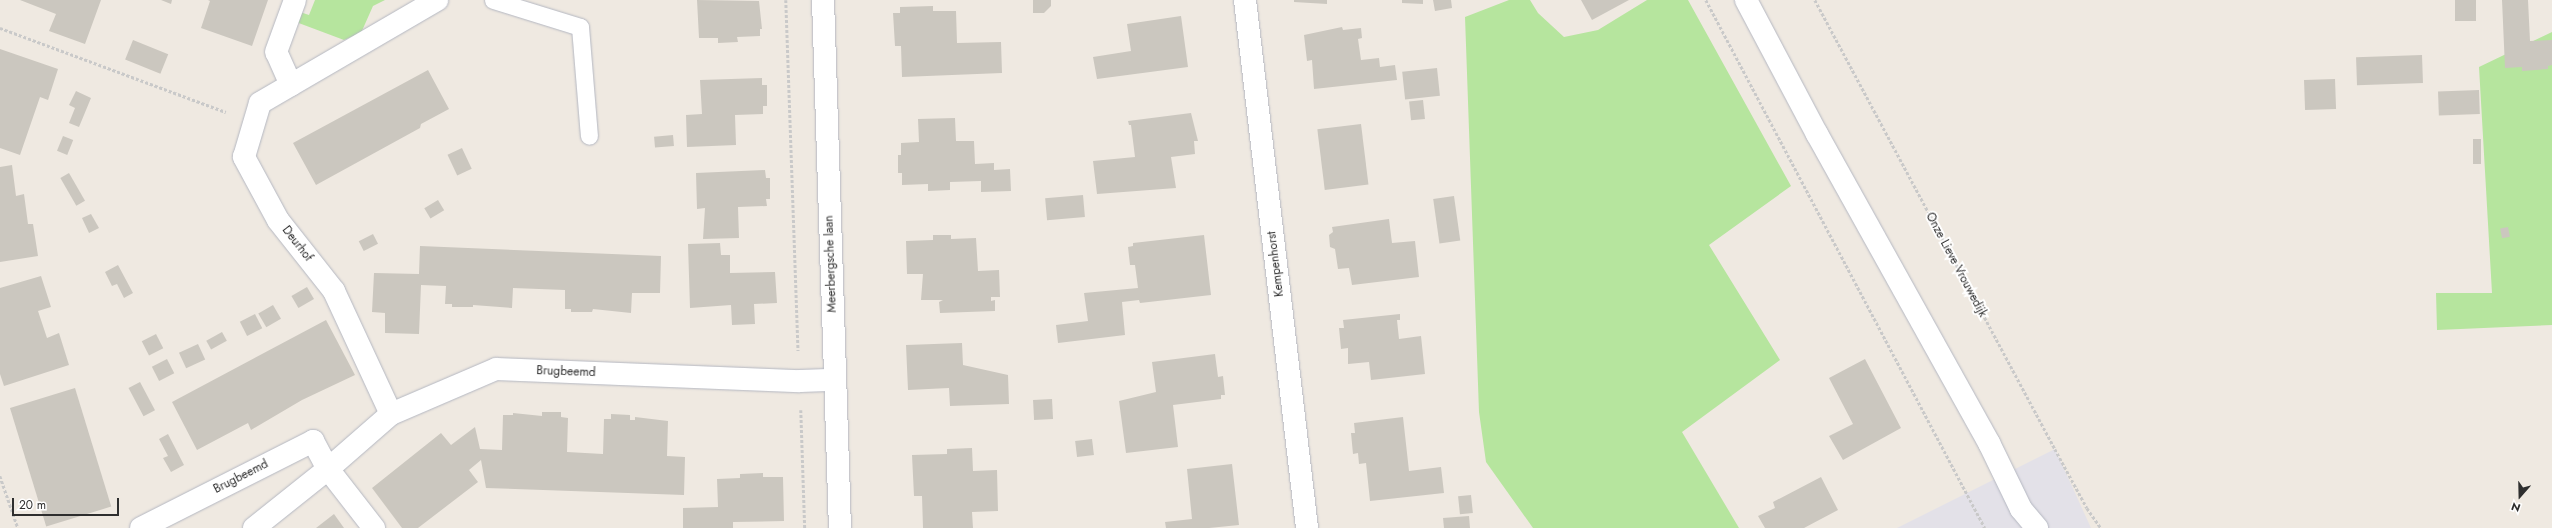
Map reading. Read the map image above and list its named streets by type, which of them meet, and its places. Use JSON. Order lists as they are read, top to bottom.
{
  "streets": {
    "street": [
      "Deurhof",
      "Meerbergsche laan",
      "Kempenhorst",
      "Brugbeemd"
    ],
    "path": ["Onze Lieve Vrouwedijk"]
  },
  "crossings": [
    ["Deurhof", "Brugbeemd"],
    ["Meerbergsche laan", "Brugbeemd"]
  ],
  "scale_bar": "20 m",
  "north": "bottom"
}
